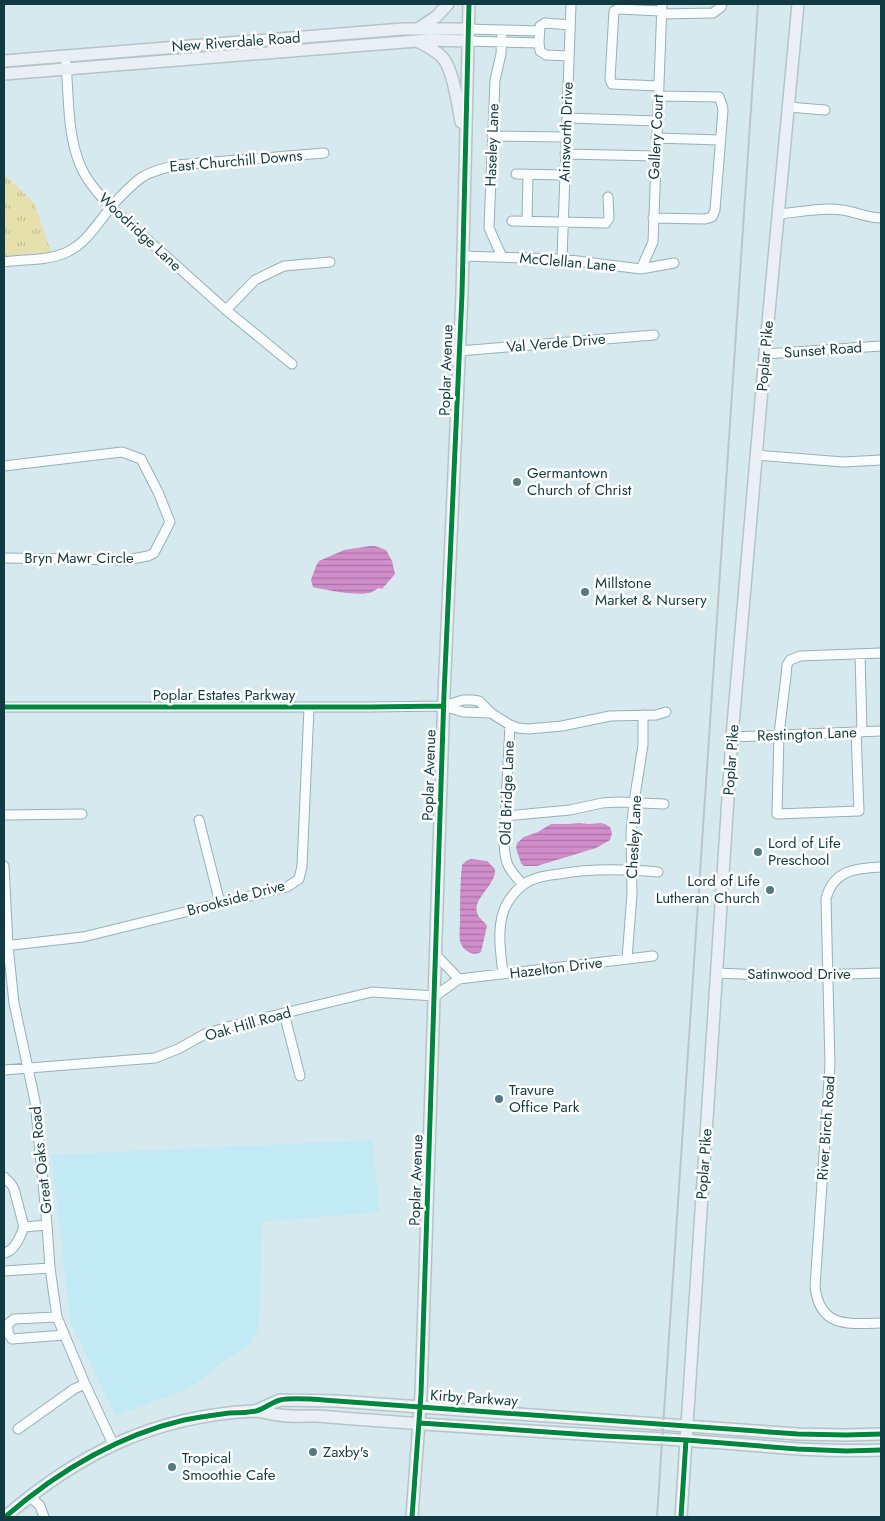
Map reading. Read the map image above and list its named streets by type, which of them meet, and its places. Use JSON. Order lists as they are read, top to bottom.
{
  "streets": {
    "main road": [
      "New Riverdale Road",
      "Poplar Pike",
      "Poplar Avenue",
      "Kirby Parkway"
    ],
    "street": [
      "Ainsworth Drive",
      "Gallery Court",
      "Haseley Lane",
      "East Churchill Downs",
      "Woodridge Lane",
      "McClellan Lane",
      "Val Verde Drive",
      "Sunset Road",
      "Bryn Mawr Circle",
      "Poplar Estates Parkway",
      "Restington Lane",
      "Old Bridge Lane",
      "Chesley Lane",
      "Brookside Drive",
      "Hazelton Drive",
      "Satinwood Drive",
      "Oak Hill Road",
      "River Birch Road",
      "Great Oaks Road"
    ]
  },
  "crossings": [
    ["New Riverdale Road", "Woodridge Lane"],
    ["New Riverdale Road", "Poplar Avenue"],
    ["Ainsworth Drive", "McClellan Lane"],
    ["Gallery Court", "McClellan Lane"],
    ["Haseley Lane", "McClellan Lane"],
    ["East Churchill Downs", "Woodridge Lane"],
    ["McClellan Lane", "Poplar Avenue"],
    ["Val Verde Drive", "Poplar Avenue"],
    ["Sunset Road", "Poplar Pike"],
    ["Poplar Pike", "Restington Lane"],
    ["Poplar Pike", "Satinwood Drive"],
    ["Poplar Pike", "Kirby Parkway"],
    ["Poplar Avenue", "Poplar Estates Parkway"],
    ["Poplar Avenue", "Hazelton Drive"],
    ["Poplar Avenue", "Oak Hill Road"],
    ["Poplar Avenue", "Kirby Parkway"],
    ["Poplar Estates Parkway", "Old Bridge Lane"],
    ["Poplar Estates Parkway", "Brookside Drive"],
    ["Chesley Lane", "Hazelton Drive"],
    ["Brookside Drive", "Great Oaks Road"],
    ["Hazelton Drive", "Oak Hill Road"],
    ["Satinwood Drive", "River Birch Road"],
    ["Oak Hill Road", "Great Oaks Road"],
    ["Great Oaks Road", "Kirby Parkway"]
  ],
  "places": [
    "Germantown Church of Christ",
    "Millstone Market & Nursery",
    "Lord of Life Preschool",
    "Lord of Life Lutheran Church",
    "Travure Office Park",
    "Zaxby's",
    "Tropical Smoothie Cafe"
  ]
}
